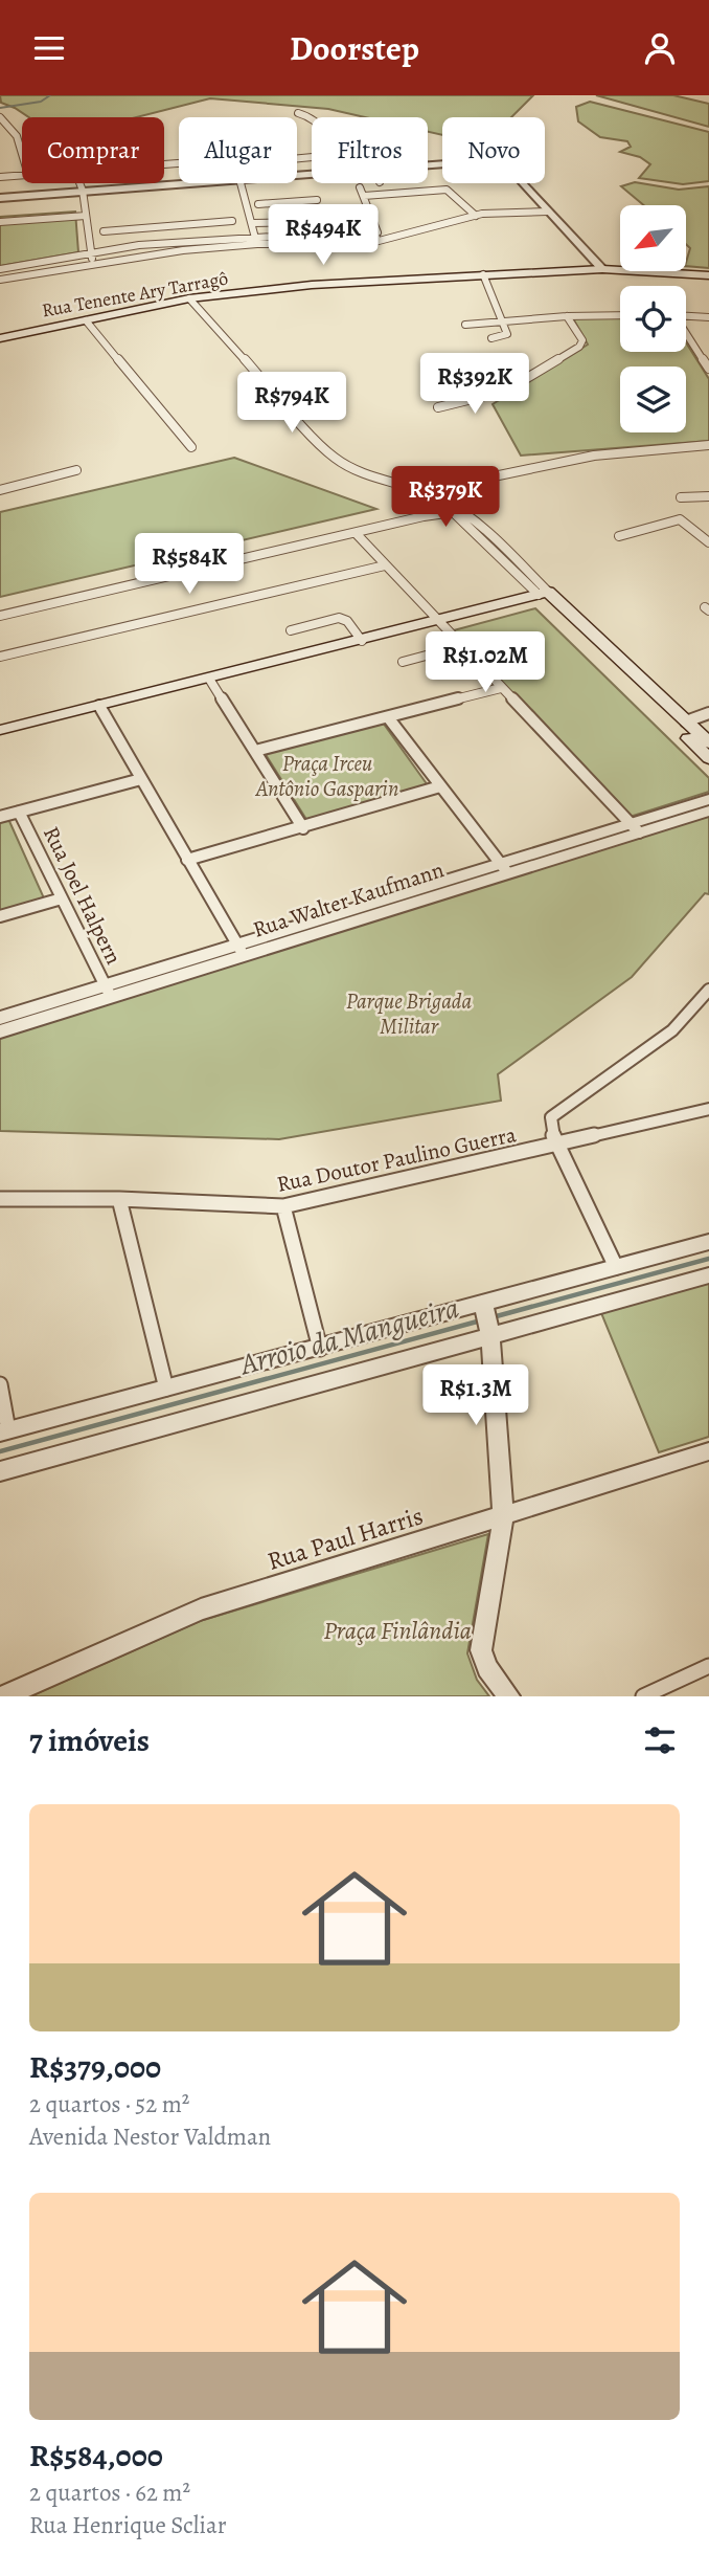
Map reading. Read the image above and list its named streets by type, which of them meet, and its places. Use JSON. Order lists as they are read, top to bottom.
{
  "streets": {
    "main road": ["Rua Tenente Ary Tarragô"],
    "street": [
      "Rua Joel Halpern",
      "Rua Walter Kaufmann",
      "Rua Doutor Paulino Guerra",
      "Rua Paul Harris"
    ]
  },
  "crossings": [
    ["Rua Joel Halpern", "Rua Walter Kaufmann"]
  ],
  "water": ["Arroio da Mangueira"],
  "parks": ["Praça Irceu Antônio Gasparin", "Parque Brigada Militar", "Praça Finlândia"],
  "north": "bottom left",
  "page": {
    "header": "Doorstep",
    "chip": [
      "Comprar",
      "Alugar",
      "Filtros",
      "Novo"
    ],
    "price": [
      "R$494K",
      "R$392K",
      "R$794K",
      "R$379K",
      "R$584K",
      "R$1.02M",
      "R$1.3M"
    ],
    "heading": "7 imóveis",
    "list": [
      {
        "name": "R$379,000",
        "note": "2 quartos · 52 m² · Avenida Nestor Valdman"
      },
      {
        "name": "R$584,000",
        "note": "2 quartos · 62 m² · Rua Henrique Scliar"
      }
    ]
  }
}
